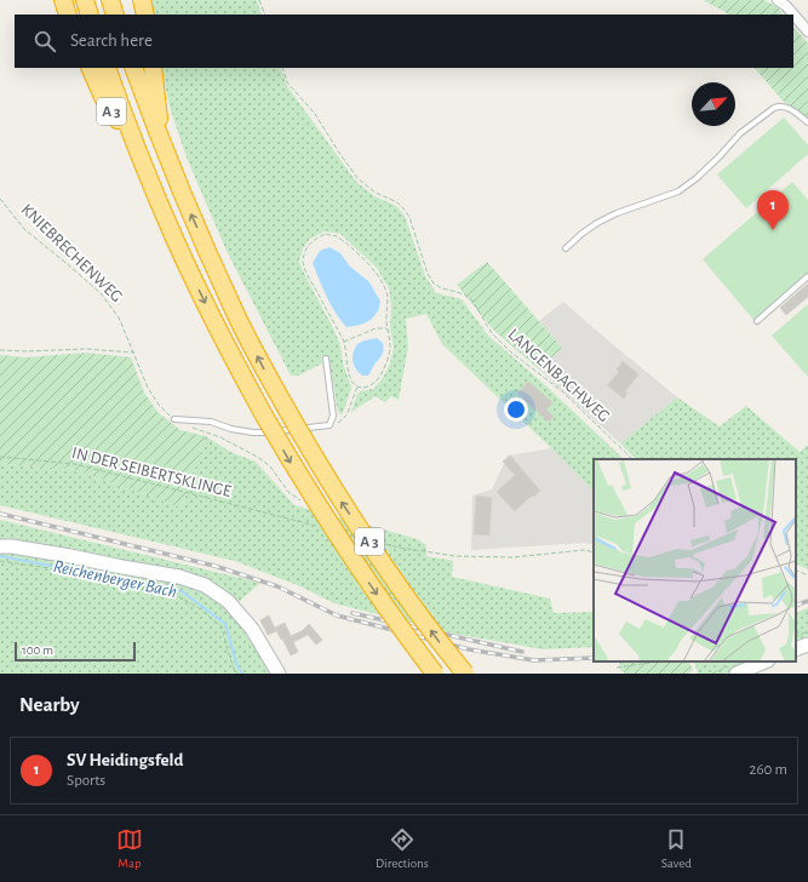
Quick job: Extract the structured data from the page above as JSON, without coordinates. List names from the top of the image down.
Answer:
{
  "streets": {
    "highway": ["A 3"],
    "path": ["KNIEBRECHENWEG", "LANGENBACHWEG", "IN DER SEIBERTSKLINGE"]
  },
  "water": ["Reichenberger Bach"],
  "scale_bar": "100 m",
  "north": "top right",
  "page": {
    "search": "Search here",
    "pins": "1",
    "scale": "100 m",
    "heading": "Nearby",
    "list": [
      {
        "mark": "1",
        "name": "SV Heidingsfeld",
        "note": "Sports",
        "value": "260 m"
      }
    ],
    "nav": ["Map", "Directions", "Saved"]
  }
}
